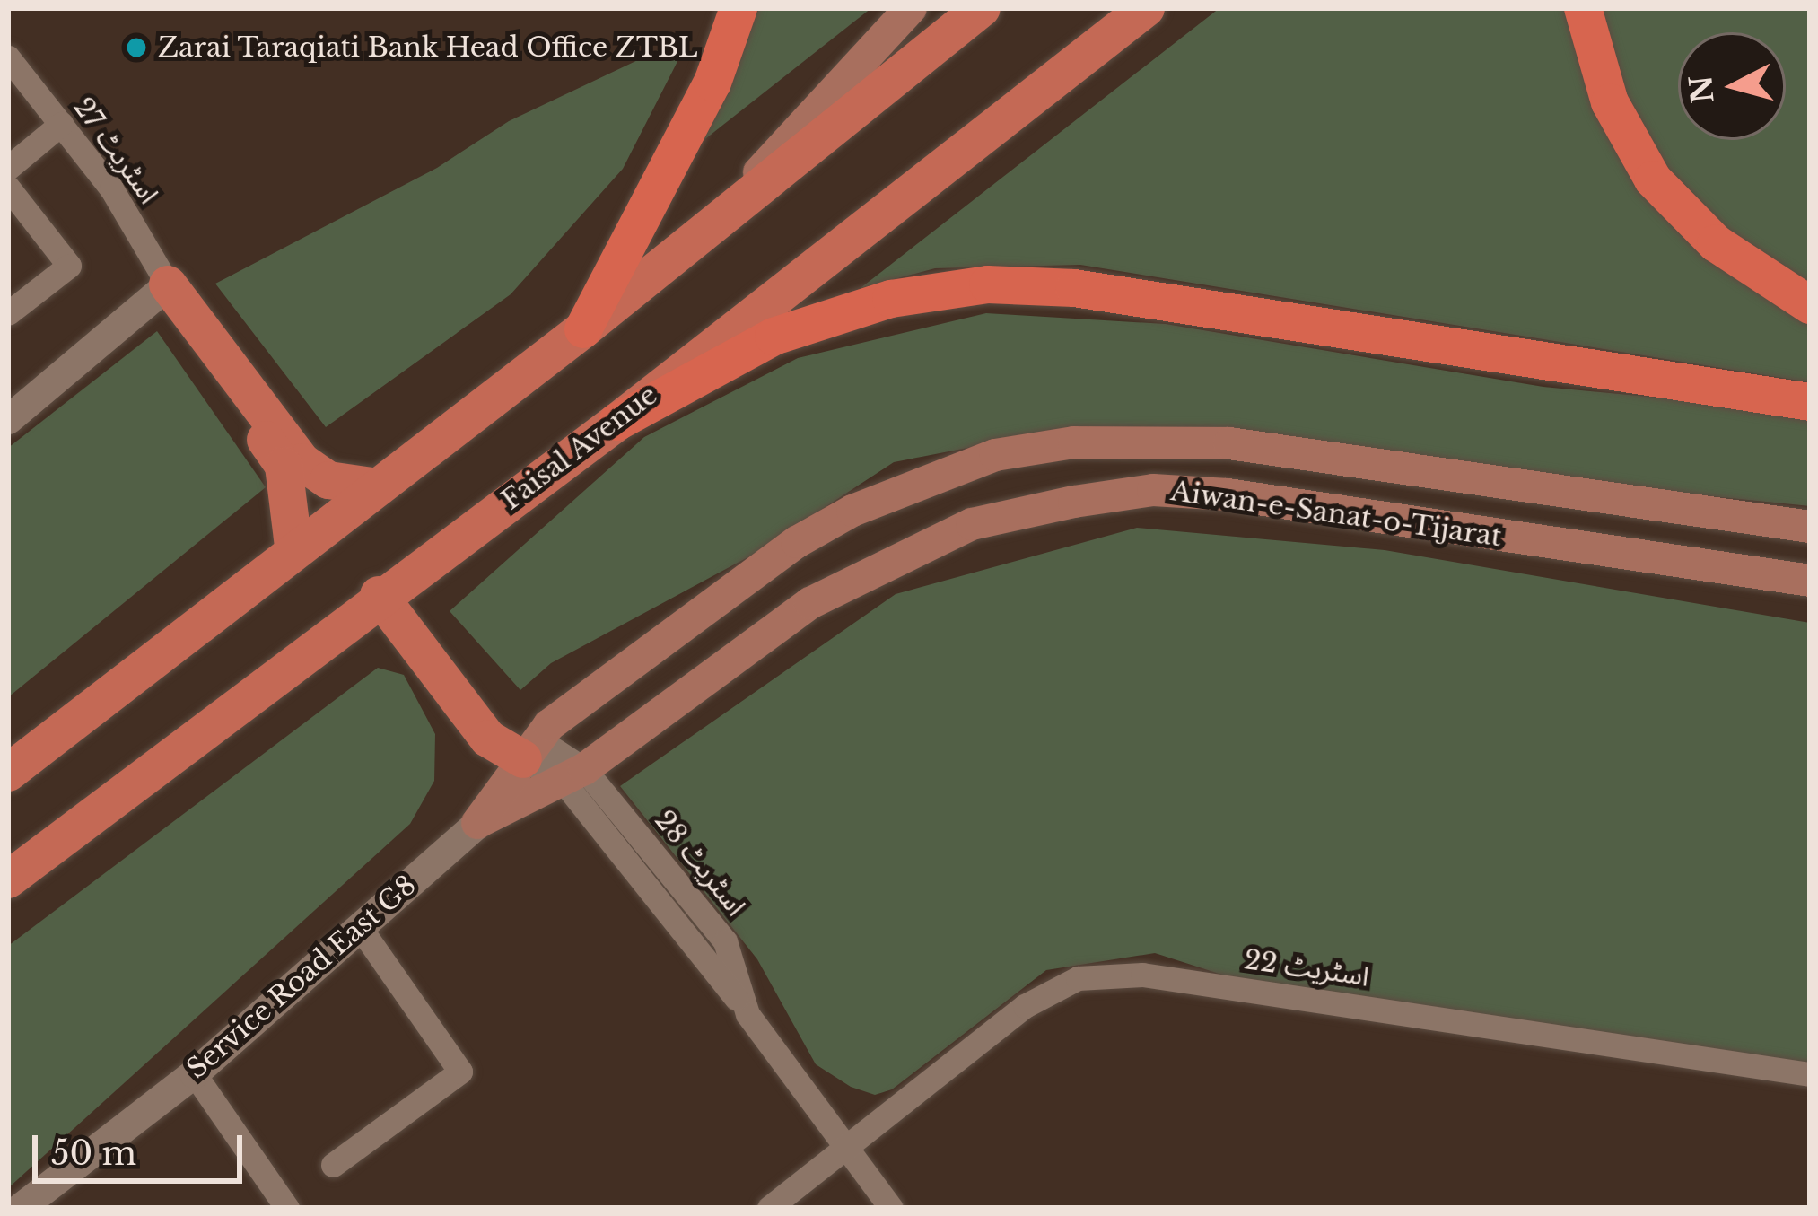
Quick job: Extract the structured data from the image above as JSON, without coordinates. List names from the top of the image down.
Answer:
{
  "streets": {
    "main road": ["Faisal Avenue", "Aiwan-e-Sanat-o-Tijarat"],
    "street": [
      "اسٹریٹ 27",
      "اسٹریٹ 28",
      "اسٹریٹ 22",
      "Service Road East G8"
    ]
  },
  "crossings": [
    ["Aiwan-e-Sanat-o-Tijarat", "اسٹریٹ 28"],
    ["Aiwan-e-Sanat-o-Tijarat", "Service Road East G8"],
    ["اسٹریٹ 28", "اسٹریٹ 22"]
  ],
  "places": ["Zarai Taraqiati Bank Head Office ZTBL"],
  "scale_bar": "50 m",
  "north": "left"
}
